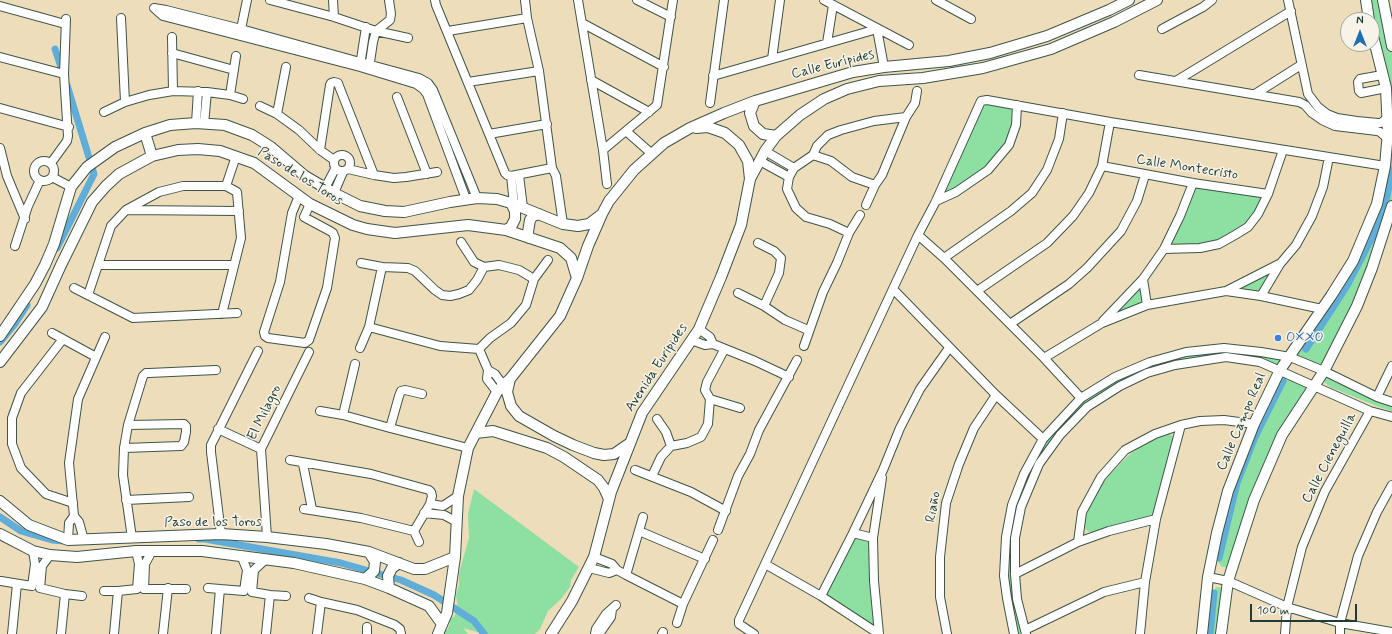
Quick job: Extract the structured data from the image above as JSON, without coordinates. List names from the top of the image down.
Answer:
{
  "streets": {
    "street": [
      "Calle Eurípides",
      "Calle Montecristo",
      "Paso de los Toros",
      "Avenida Euripides",
      "El Milagro",
      "Calle Campo Real",
      "Calle Cieneguilla",
      "Riaño"
    ]
  },
  "crossings": [
    ["Calle Eurípides", "Paso de los Toros"],
    ["Calle Eurípides", "Avenida Euripides"],
    ["Paso de los Toros", "El Milagro"]
  ],
  "places": ["OXXO"],
  "scale_bar": "100 m",
  "north": "top"
}
